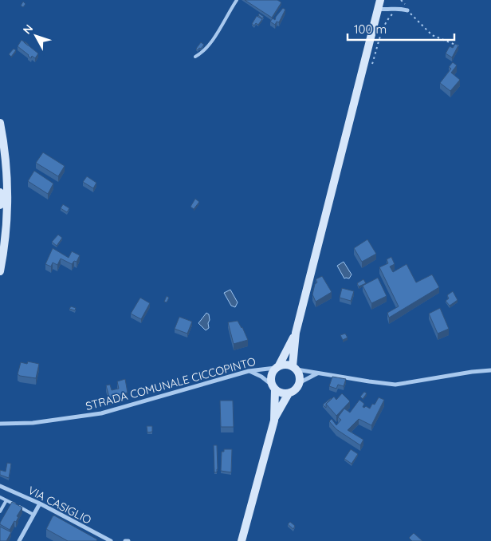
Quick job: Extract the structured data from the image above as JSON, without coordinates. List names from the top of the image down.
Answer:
{
  "streets": {
    "street": ["STRADA COMUNALE CICCOPINTO", "VIA CASIGLIO"]
  },
  "scale_bar": "100 m",
  "north": "top left"
}
